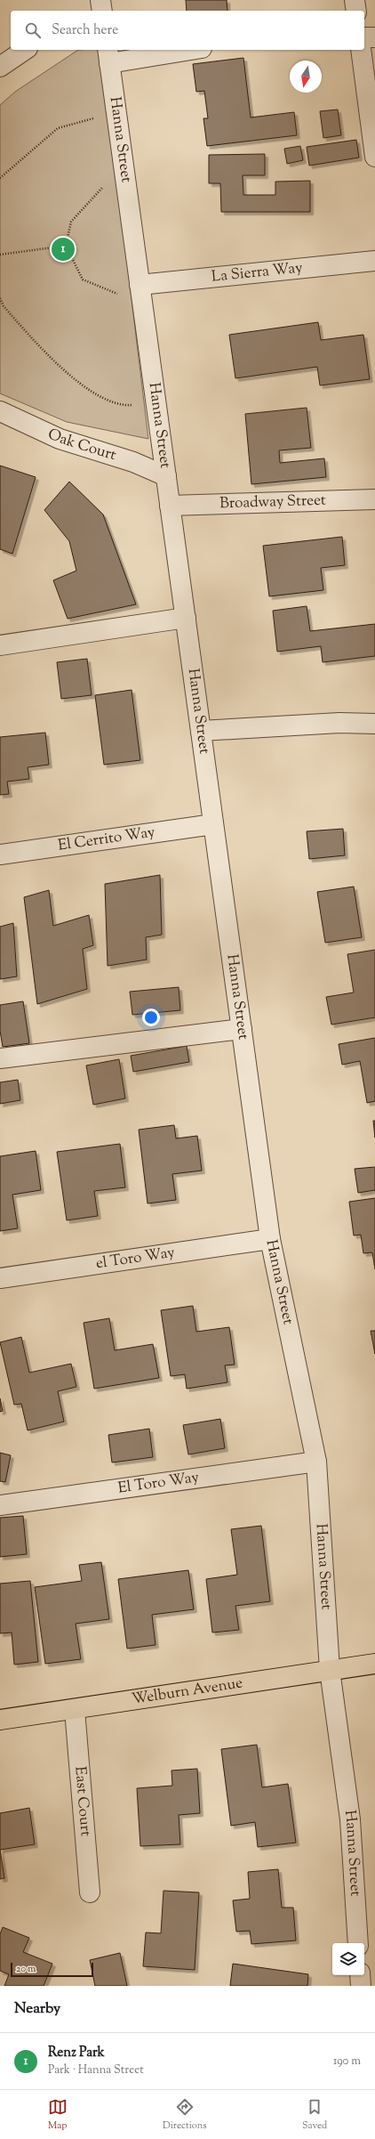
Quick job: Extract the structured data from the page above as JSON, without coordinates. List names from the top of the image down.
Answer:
{
  "streets": {
    "main road": ["Welburn Avenue"],
    "street": [
      "Hanna Street",
      "La Sierra Way",
      "Oak Court",
      "Broadway Street",
      "El Cerrito Way",
      "el Toro Way",
      "El Toro Way",
      "East Court"
    ]
  },
  "crossings": [
    ["Hanna Street", "La Sierra Way"],
    ["Hanna Street", "Oak Court"],
    ["Hanna Street", "Broadway Street"],
    ["Hanna Street", "El Cerrito Way"],
    ["Hanna Street", "el Toro Way"],
    ["Hanna Street", "El Toro Way"],
    ["Hanna Street", "Welburn Avenue"],
    ["Welburn Avenue", "East Court"]
  ],
  "scale_bar": "20 m",
  "north": "bottom",
  "page": {
    "search": "Search here",
    "pins": "1",
    "scale": "20 m",
    "heading": "Nearby",
    "list": [
      {
        "mark": "1",
        "name": "Renz Park",
        "note": "Park · Hanna Street",
        "value": "190 m"
      }
    ],
    "nav": ["Map", "Directions", "Saved"]
  }
}
